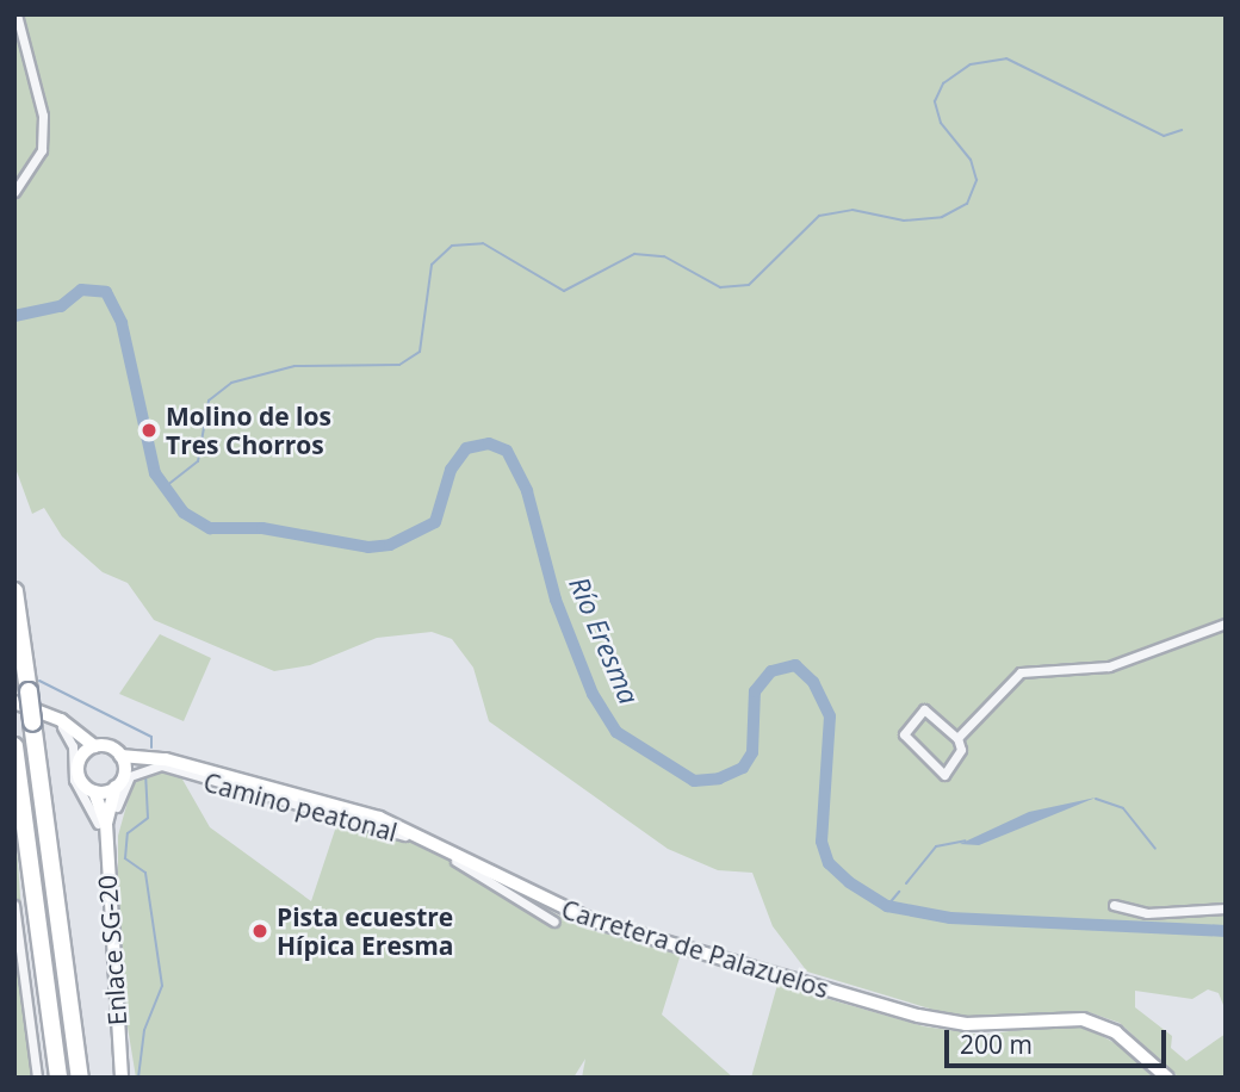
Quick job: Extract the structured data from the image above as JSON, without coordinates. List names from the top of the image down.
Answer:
{
  "streets": {
    "street": ["Camino peatonal", "Carretera de Palazuelos", "Enlace SG-20"]
  },
  "crossings": [
    ["Camino peatonal", "Enlace SG-20"],
    ["Carretera de Palazuelos", "Enlace SG-20"]
  ],
  "water": ["Río Eresma"],
  "places": ["Molino de los Tres Chorros", "Pista ecuestre Hípica Eresma"],
  "scale_bar": "200 m"
}
